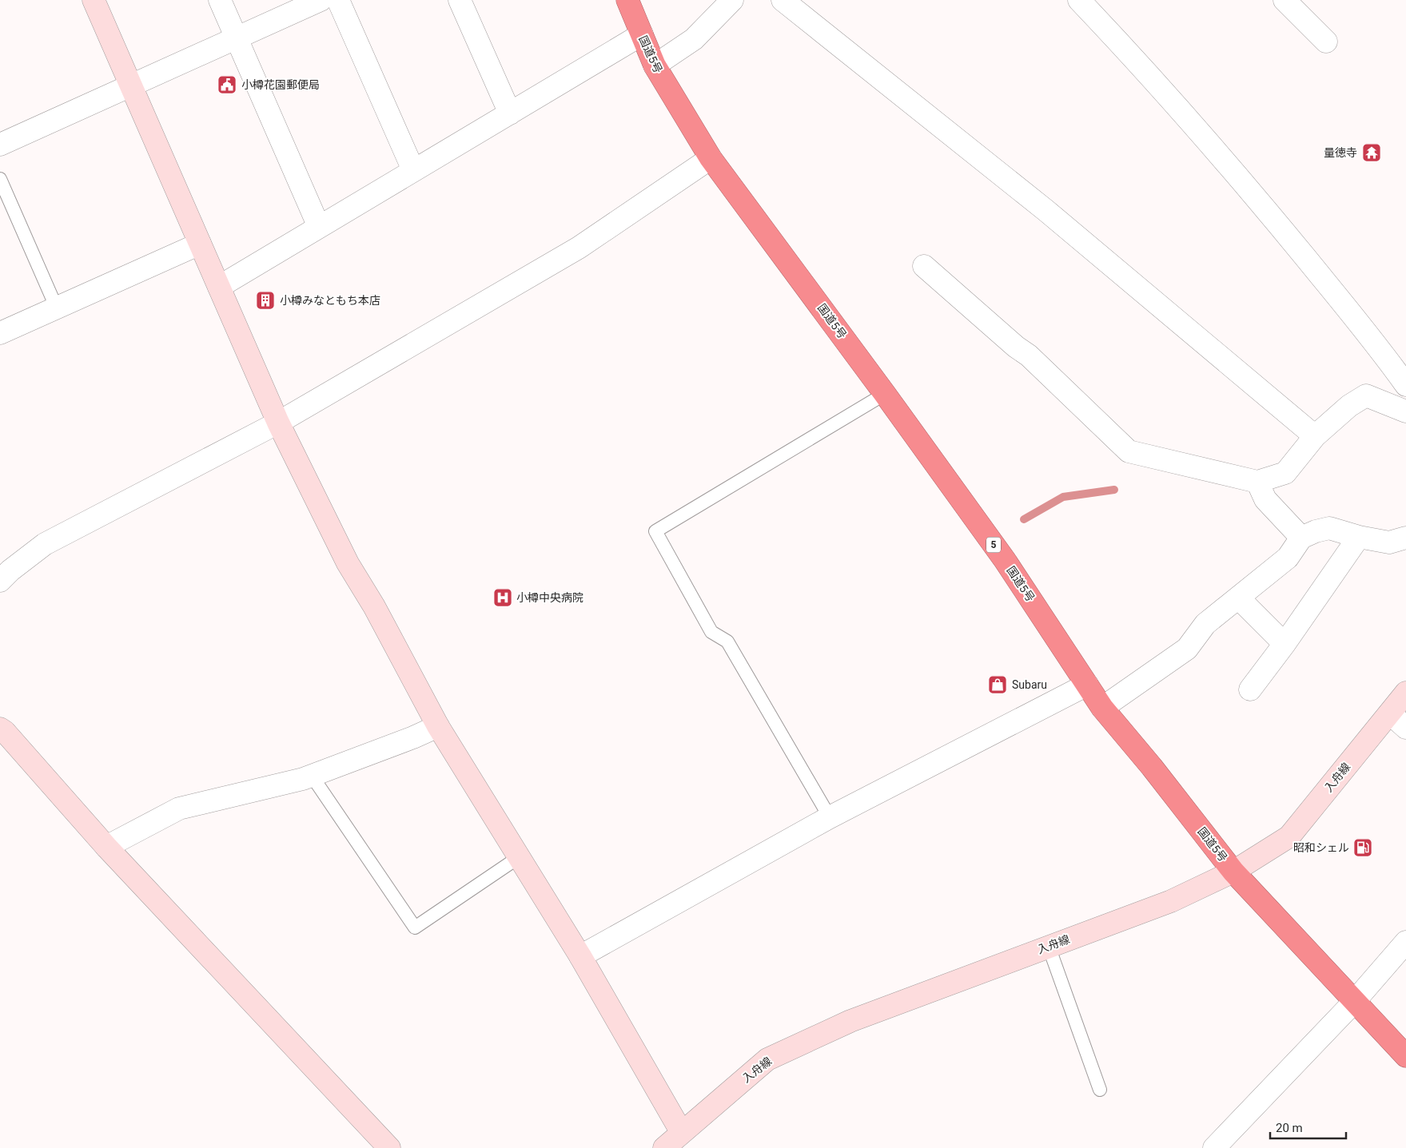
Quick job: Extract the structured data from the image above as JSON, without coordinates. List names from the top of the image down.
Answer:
{
  "streets": {
    "highway": ["国道5号", "5"],
    "street": ["入舟線"]
  },
  "crossings": [
    ["国道5号", "入舟線"]
  ],
  "places": {
    "public building": ["小樽花園郵便局"],
    "temple": ["量徳寺"],
    "building": ["小樽みなともち本店"],
    "hospital": ["小樽中央病院"],
    "shop": ["Subaru"],
    "fuel station": ["昭和シェル"]
  },
  "scale_bar": "20 m"
}
